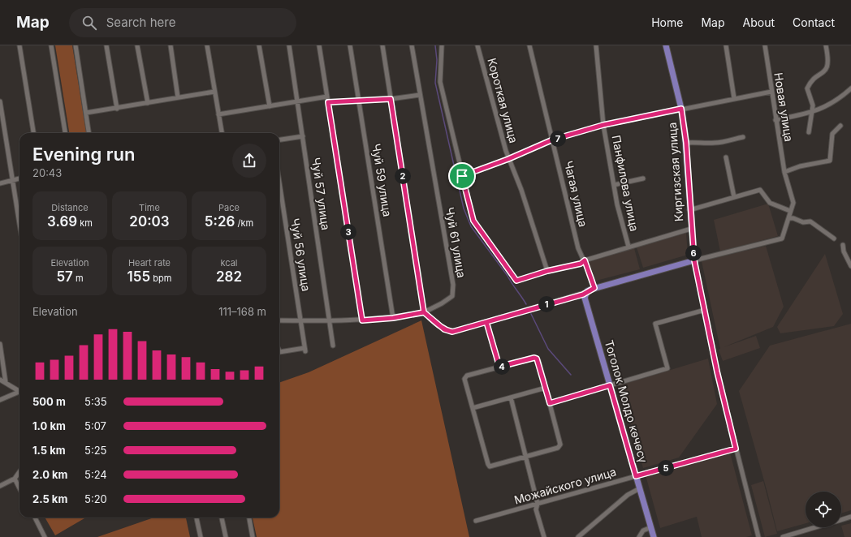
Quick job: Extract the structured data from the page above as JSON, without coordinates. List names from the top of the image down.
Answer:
{
  "streets": {
    "main road": ["Киргизская улица", "Тоголок Молдо көчөсү"],
    "street": [
      "Короткая улица",
      "Новая улица",
      "Чуй 59 улица",
      "Панфилова улица",
      "Чуй 57 улица",
      "Чагая улица",
      "Чуй 61 улица",
      "Чуй 56 улица",
      "Можайского улица"
    ]
  },
  "crossings": [
    ["Тоголок Молдо көчөсү", "Можайского улица"]
  ],
  "page": {
    "header": "Map",
    "search": "Search here",
    "nav": [
      "Home",
      "Map",
      "About",
      "Contact"
    ],
    "pins": [
      "7",
      "2",
      "3",
      "6",
      "1",
      "4",
      "5"
    ],
    "heading": ["Evening run", "20:43"],
    "stats": [
      ["Distance", "3.69 km"],
      ["Time", "20:03"],
      ["Pace", "5:26 /km"],
      ["Elevation", "57 m"],
      ["Heart rate", "155 bpm"],
      ["kcal", "282"]
    ],
    "chart": ["Elevation", "111–168 m"],
    "list": [
      {
        "name": "500 m",
        "note": "5:35"
      },
      {
        "name": "1.0 km",
        "note": "5:07"
      },
      {
        "name": "1.5 km",
        "note": "5:25"
      },
      {
        "name": "2.0 km",
        "note": "5:24"
      },
      {
        "name": "2.5 km",
        "note": "5:20"
      }
    ]
  }
}
